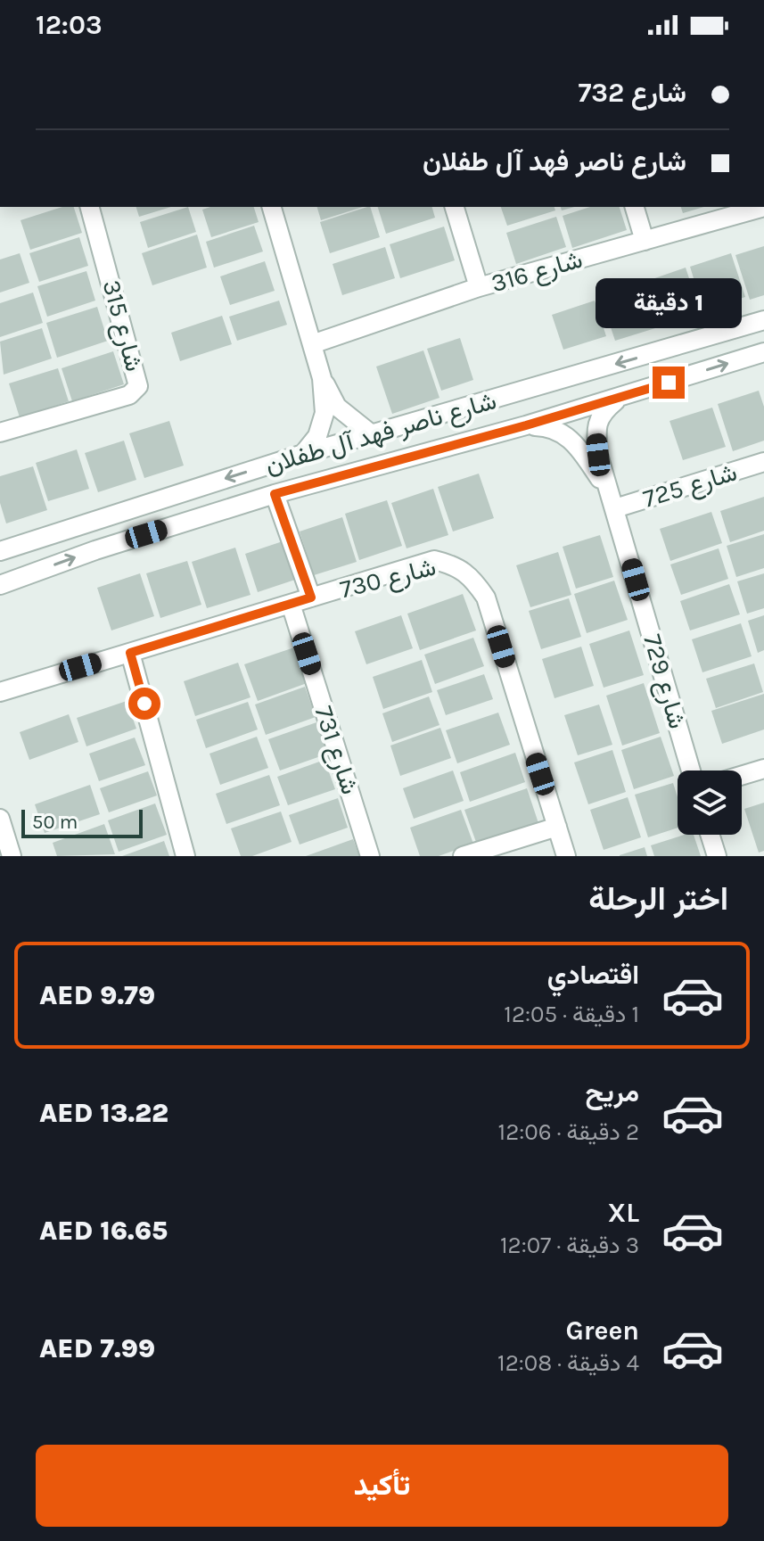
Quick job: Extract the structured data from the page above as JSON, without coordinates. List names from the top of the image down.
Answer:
{
  "streets": {
    "street": [
      "شارع 316",
      "شارع 315",
      "شارع ناصر فهد آل طفلان",
      "شارع 725",
      "شارع 730",
      "شارع 729",
      "شارع 731"
    ]
  },
  "crossings": [
    ["شارع ناصر فهد آل طفلان", "شارع 729"],
    ["شارع 725", "شارع 729"],
    ["شارع 730", "شارع 731"]
  ],
  "scale_bar": "50 m",
  "page": {
    "status": "12:03",
    "banner": ["شارع 732", "شارع ناصر فهد آل طفلان"],
    "bubble": "1 دقيقة",
    "scale": "50 m",
    "heading": "اختر الرحلة",
    "list": [
      {
        "name": "اقتصادي",
        "note": "1 دقيقة · 12:05",
        "value": "AED 9.79"
      },
      {
        "name": "مريح",
        "note": "2 دقيقة · 12:06",
        "value": "AED 13.22"
      },
      {
        "name": "XL",
        "note": "3 دقيقة · 12:07",
        "value": "AED 16.65"
      },
      {
        "name": "Green",
        "note": "4 دقيقة · 12:08",
        "value": "AED 7.99"
      }
    ],
    "buttons": "تأكيد"
  }
}
